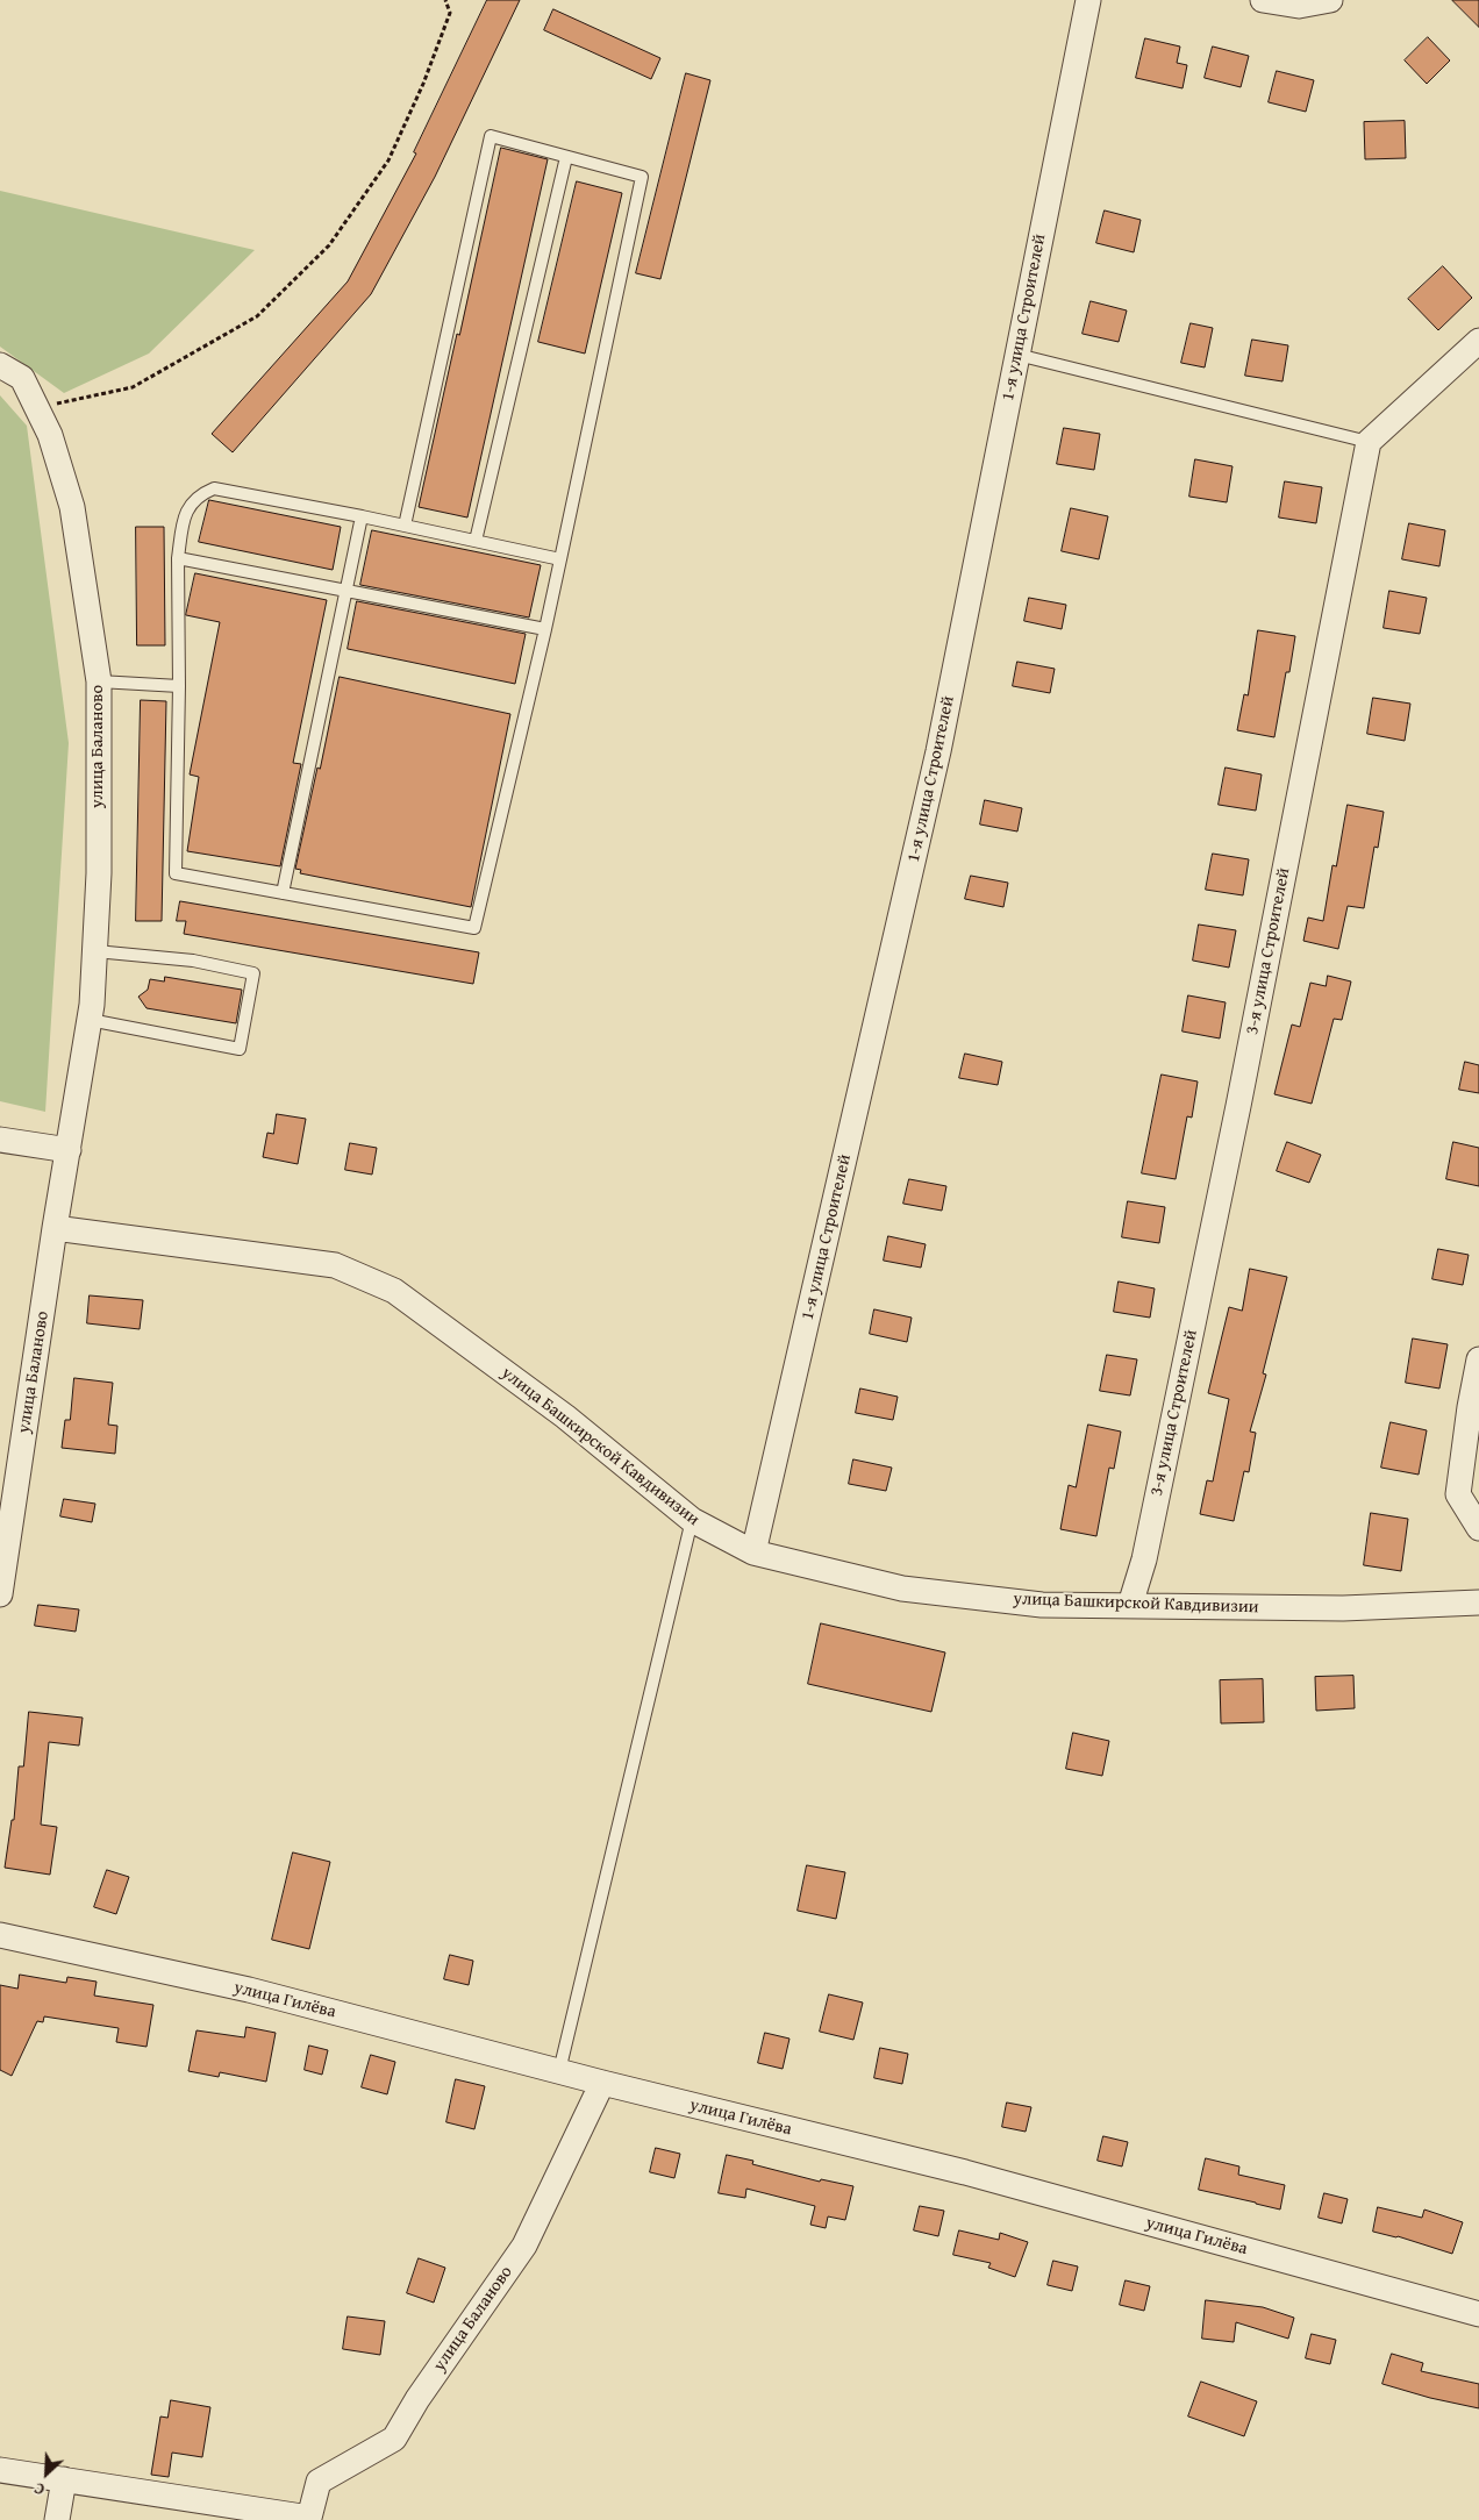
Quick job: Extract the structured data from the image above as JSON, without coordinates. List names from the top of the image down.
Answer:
{
  "streets": {
    "street": [
      "1-я улица Строителей",
      "улица Баланово",
      "3-я улица Строителей",
      "улица Башкирской Кавдивизии",
      "улица Гилёва"
    ]
  },
  "crossings": [
    ["1-я улица Строителей", "улица Башкирской Кавдивизии"],
    ["улица Баланово", "улица Башкирской Кавдивизии"],
    ["улица Баланово", "улица Гилёва"],
    ["3-я улица Строителей", "улица Башкирской Кавдивизии"]
  ],
  "north": "bottom left"
}
